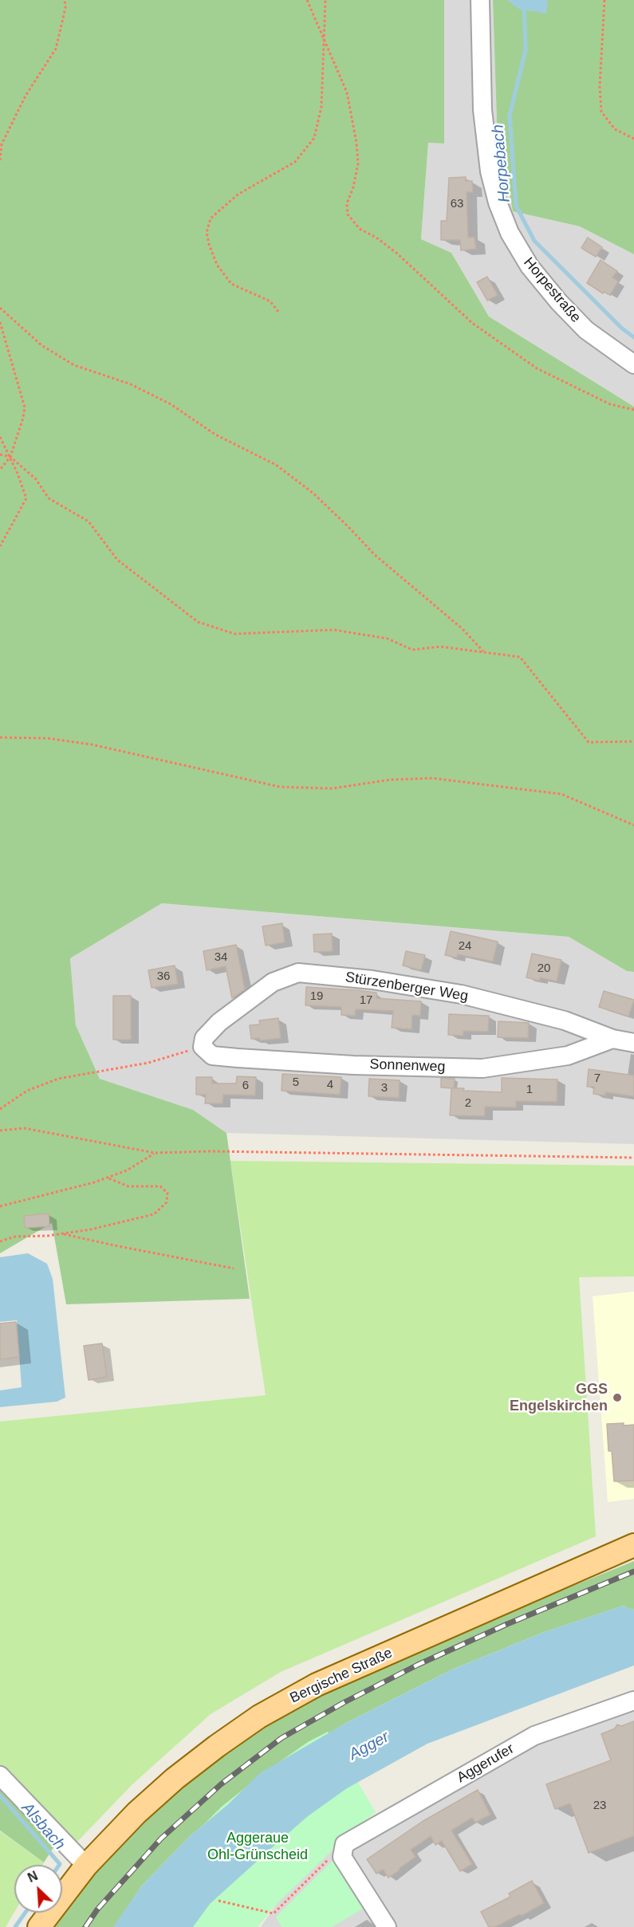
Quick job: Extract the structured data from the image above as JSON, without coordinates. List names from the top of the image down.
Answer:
{
  "streets": {
    "main road": ["Bergische Straße"],
    "street": [
      "Horpestraße",
      "Stürzenberger Weg",
      "Sonnenweg",
      "Aggerufer"
    ]
  },
  "crossings": [
    ["Stürzenberger Weg", "Sonnenweg"]
  ],
  "water": ["Horpebach", "Agger", "Alsbach"],
  "parks": ["Aggeraue Ohl-Grünscheid"],
  "places": ["GGS Engelskirchen"],
  "house_numbers": [
    "63",
    "24",
    "34",
    "20",
    "36",
    "19",
    "17",
    "7",
    "5",
    "4",
    "6",
    "3",
    "1",
    "2",
    "23"
  ],
  "north": "top left"
}
